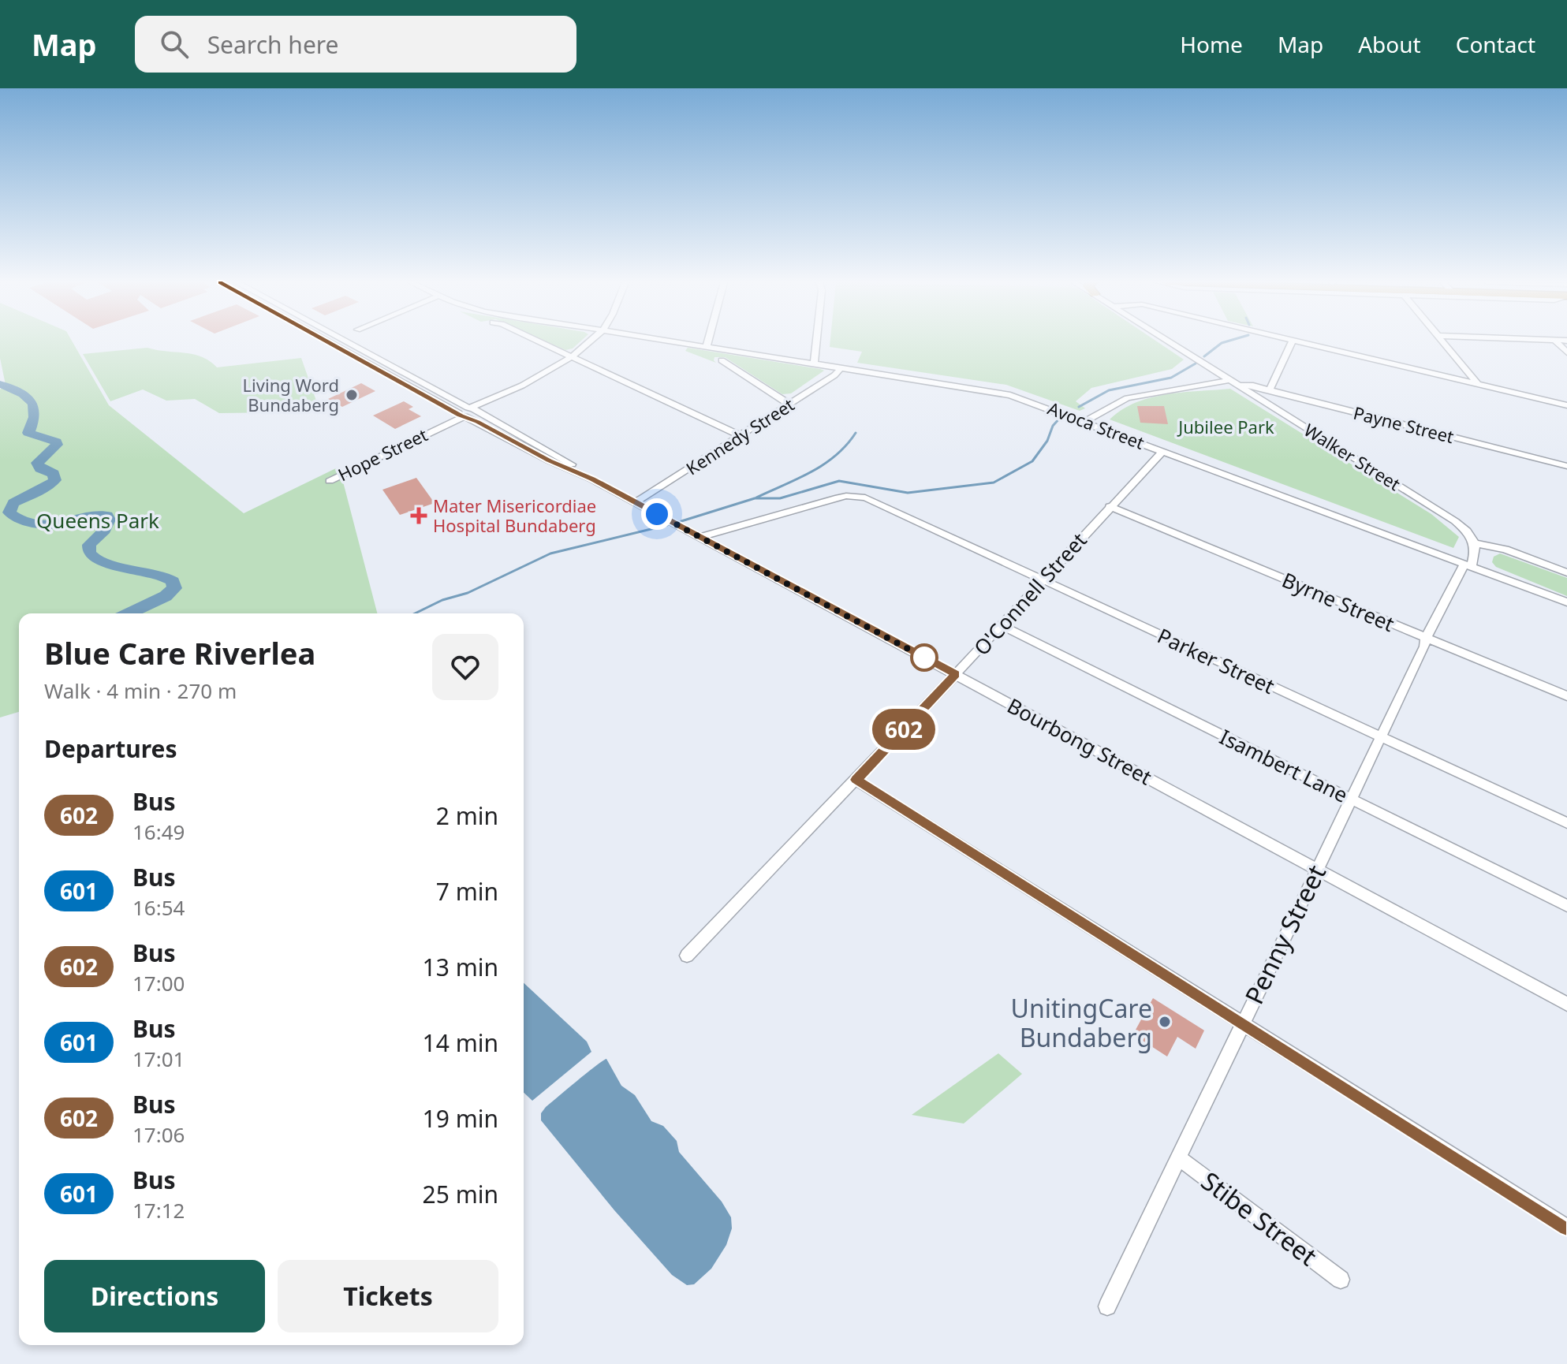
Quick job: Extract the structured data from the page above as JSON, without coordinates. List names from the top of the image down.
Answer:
{
  "streets": {
    "street": [
      "Payne Street",
      "Avoca Street",
      "Kennedy Street",
      "Hope Street",
      "Walker Street",
      "O'Connell Street",
      "Byrne Street",
      "Parker Street",
      "Bourbong Street",
      "Isambert Lane",
      "Penny Street",
      "Stibe Street"
    ]
  },
  "crossings": [
    ["Payne Street", "Walker Street"],
    ["Avoca Street", "Kennedy Street"],
    ["Avoca Street", "O'Connell Street"],
    ["Avoca Street", "Penny Street"],
    ["Kennedy Street", "Bourbong Street"],
    ["Hope Street", "Bourbong Street"],
    ["O'Connell Street", "Byrne Street"],
    ["O'Connell Street", "Parker Street"],
    ["O'Connell Street", "Bourbong Street"],
    ["O'Connell Street", "Isambert Lane"],
    ["Byrne Street", "Penny Street"],
    ["Parker Street", "Bourbong Street"],
    ["Parker Street", "Penny Street"],
    ["Bourbong Street", "Penny Street"],
    ["Isambert Lane", "Penny Street"],
    ["Penny Street", "Stibe Street"]
  ],
  "parks": ["Jubilee Park", "Queens Park"],
  "places": {
    "other": ["Living Word Bundaberg", "UnitingCare Bundaberg"],
    "health": ["Mater Misericordiae Hospital Bundaberg"]
  },
  "lines": ["bus line 602"],
  "page": {
    "header": "Map",
    "search": "Search here",
    "nav": [
      "Home",
      "Map",
      "About",
      "Contact"
    ],
    "on_map": "602",
    "heading": [
      ["Blue Care Riverlea", "Walk · 4 min · 270 m"],
      "Departures"
    ],
    "list": [
      {
        "mark": "602",
        "name": "Bus",
        "note": "16:49",
        "value": "2 min"
      },
      {
        "mark": "601",
        "name": "Bus",
        "note": "16:54",
        "value": "7 min"
      },
      {
        "mark": "602",
        "name": "Bus",
        "note": "17:00",
        "value": "13 min"
      },
      {
        "mark": "601",
        "name": "Bus",
        "note": "17:01",
        "value": "14 min"
      },
      {
        "mark": "602",
        "name": "Bus",
        "note": "17:06",
        "value": "19 min"
      },
      {
        "mark": "601",
        "name": "Bus",
        "note": "17:12",
        "value": "25 min"
      }
    ],
    "buttons": ["Directions", "Tickets"]
  }
}
